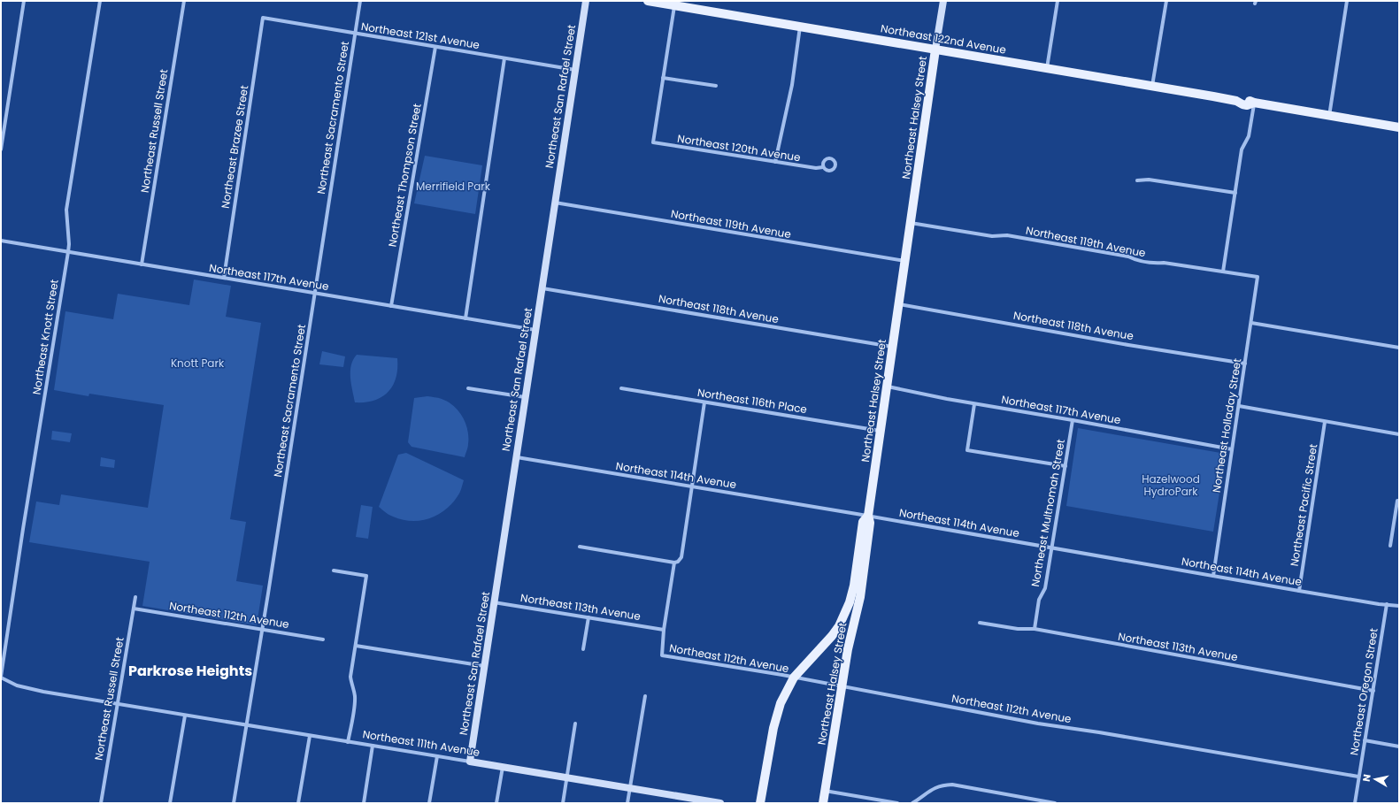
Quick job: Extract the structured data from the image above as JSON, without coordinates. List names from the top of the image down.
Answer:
{
  "streets": {
    "main road": ["Northeast 122nd Avenue", "Northeast Halsey Street"],
    "street": [
      "Northeast 121st Avenue",
      "Northeast San Rafael Street",
      "Northeast Sacramento Street",
      "Northeast Russell Street",
      "Northeast Brazee Street",
      "Northeast 120th Avenue",
      "Northeast Thompson Street",
      "Northeast 119th Avenue",
      "Northeast 117th Avenue",
      "Northeast 118th Avenue",
      "Northeast Knott Street",
      "Northeast 116th Place",
      "Northeast Holladay Street",
      "Northeast 114th Avenue",
      "Northeast Pacific Street",
      "Northeast Multnomah Street",
      "Northeast 113th Avenue",
      "Northeast 112th Avenue",
      "Northeast Oregon Street",
      "Northeast 111th Avenue"
    ]
  },
  "crossings": [
    ["Northeast 121st Avenue", "Northeast San Rafael Street"],
    ["Northeast 121st Avenue", "Northeast Sacramento Street"],
    ["Northeast 121st Avenue", "Northeast Brazee Street"],
    ["Northeast 121st Avenue", "Northeast Thompson Street"],
    ["Northeast 122nd Avenue", "Northeast Halsey Street"],
    ["Northeast San Rafael Street", "Northeast 119th Avenue"],
    ["Northeast San Rafael Street", "Northeast 117th Avenue"],
    ["Northeast San Rafael Street", "Northeast 118th Avenue"],
    ["Northeast San Rafael Street", "Northeast 114th Avenue"],
    ["Northeast San Rafael Street", "Northeast 113th Avenue"],
    ["Northeast San Rafael Street", "Northeast 111th Avenue"],
    ["Northeast Sacramento Street", "Northeast 117th Avenue"],
    ["Northeast Sacramento Street", "Northeast 112th Avenue"],
    ["Northeast Sacramento Street", "Northeast 111th Avenue"],
    ["Northeast Halsey Street", "Northeast 119th Avenue"],
    ["Northeast Halsey Street", "Northeast 117th Avenue"],
    ["Northeast Halsey Street", "Northeast 118th Avenue"],
    ["Northeast Halsey Street", "Northeast 116th Place"],
    ["Northeast Halsey Street", "Northeast 114th Avenue"],
    ["Northeast Halsey Street", "Northeast 112th Avenue"],
    ["Northeast Russell Street", "Northeast 117th Avenue"],
    ["Northeast Russell Street", "Northeast 112th Avenue"],
    ["Northeast Russell Street", "Northeast 111th Avenue"],
    ["Northeast Brazee Street", "Northeast 117th Avenue"],
    ["Northeast Thompson Street", "Northeast 117th Avenue"],
    ["Northeast 119th Avenue", "Northeast Holladay Street"],
    ["Northeast 117th Avenue", "Northeast Knott Street"],
    ["Northeast 117th Avenue", "Northeast Holladay Street"],
    ["Northeast 117th Avenue", "Northeast Multnomah Street"],
    ["Northeast 118th Avenue", "Northeast Holladay Street"],
    ["Northeast Knott Street", "Northeast 111th Avenue"],
    ["Northeast Holladay Street", "Northeast 114th Avenue"],
    ["Northeast 114th Avenue", "Northeast Pacific Street"],
    ["Northeast 114th Avenue", "Northeast Multnomah Street"],
    ["Northeast 114th Avenue", "Northeast Oregon Street"],
    ["Northeast Multnomah Street", "Northeast 113th Avenue"],
    ["Northeast 113th Avenue", "Northeast 112th Avenue"],
    ["Northeast 113th Avenue", "Northeast Oregon Street"],
    ["Northeast 112th Avenue", "Northeast Oregon Street"]
  ],
  "districts": ["Parkrose Heights"],
  "parks": ["Merrifield Park", "Knott Park", "Hazelwood HydroPark"],
  "north": "left"
}
